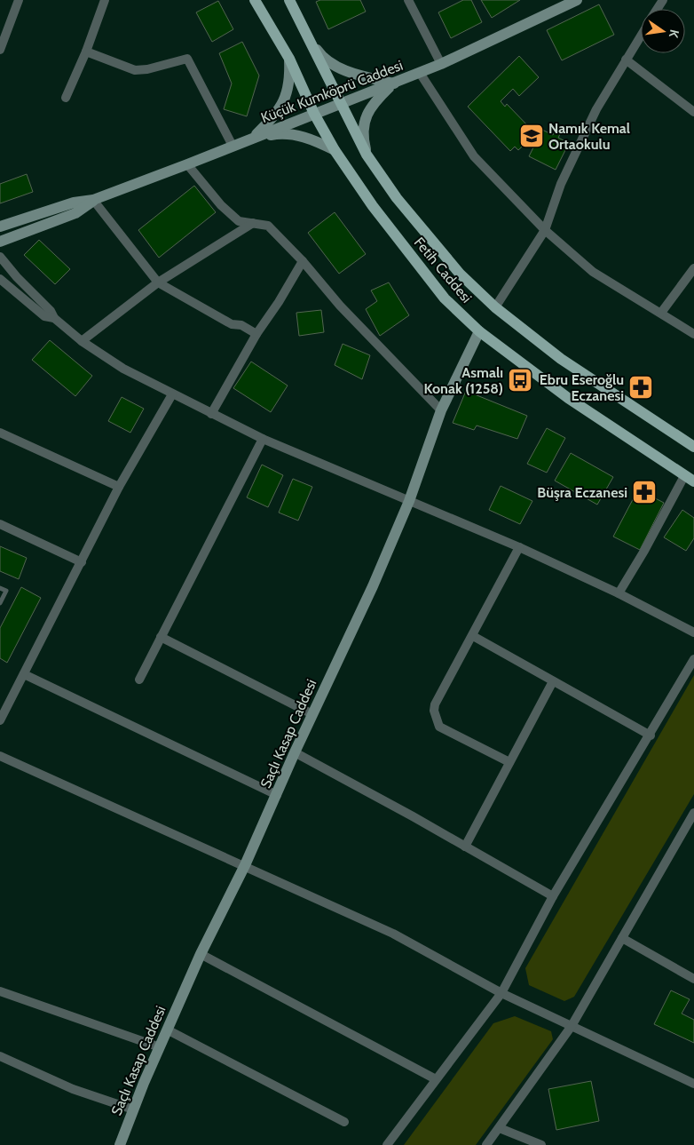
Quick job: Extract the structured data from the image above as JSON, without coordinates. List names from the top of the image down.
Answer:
{
  "streets": {
    "main road": ["Fetih Caddesi"],
    "street": ["Küçük Kumköprü Caddesi", "Saçlı Kasap Caddesi"]
  },
  "crossings": [
    ["Küçük Kumköprü Caddesi", "Fetih Caddesi"],
    ["Fetih Caddesi", "Saçlı Kasap Caddesi"]
  ],
  "places": {
    "school or university": ["Namık Kemal Ortaokulu"],
    "bus stop": ["Asmalı Konak (1258)"],
    "pharmacy": ["Ebru Eseroğlu Eczanesi", "Büşra Eczanesi"]
  },
  "north": "right"
}
